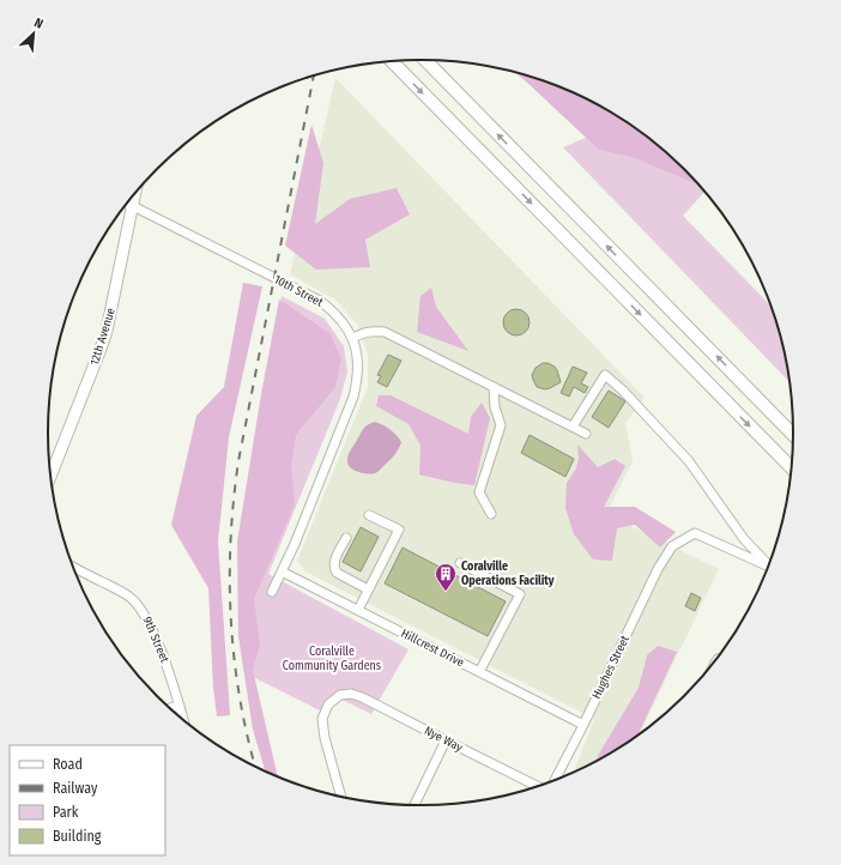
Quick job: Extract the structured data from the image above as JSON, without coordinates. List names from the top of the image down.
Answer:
{
  "streets": {
    "main road": ["12th Avenue"],
    "street": [
      "10th Street",
      "9th Street",
      "Hillcrest Drive",
      "Hughes Street",
      "Nye Way"
    ]
  },
  "crossings": [
    ["10th Street", "12th Avenue"],
    ["10th Street", "Hillcrest Drive"],
    ["Hillcrest Drive", "Hughes Street"]
  ],
  "parks": ["Coralville Community Gardens"],
  "places": {
    "building": ["Coralville Operations Facility"]
  },
  "legend": [
    "Road",
    "Railway",
    "Park",
    "Building"
  ],
  "north": "top right"
}
